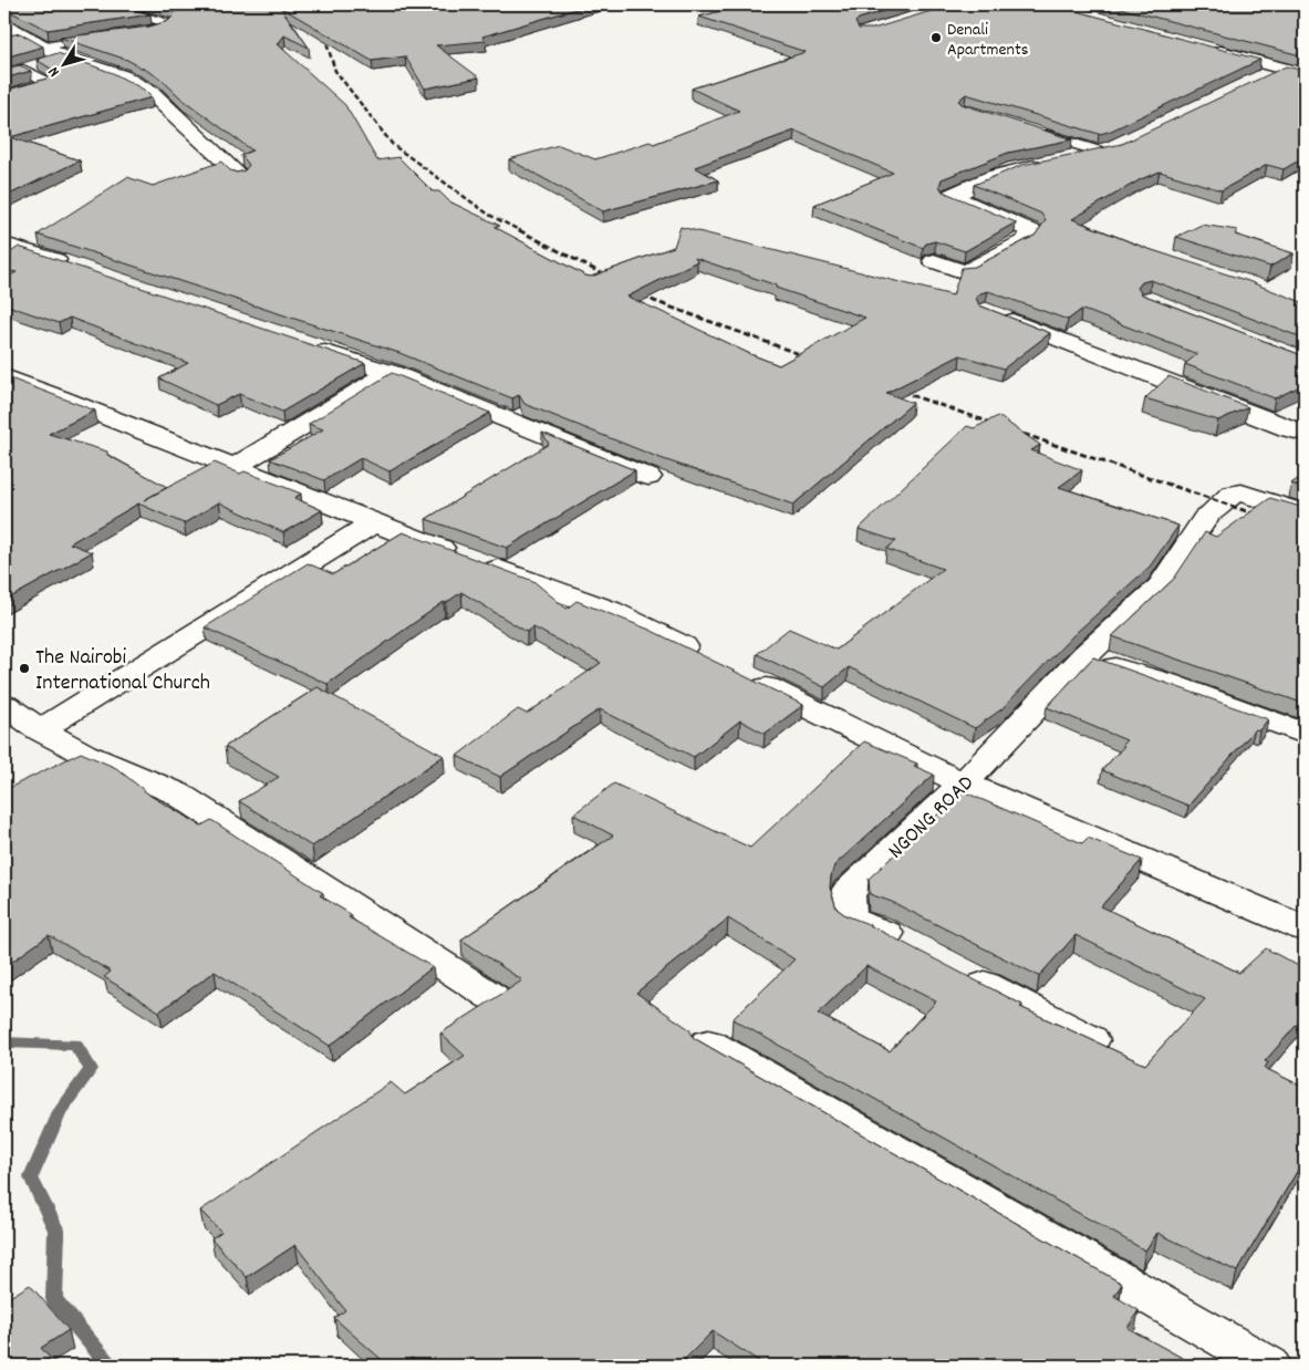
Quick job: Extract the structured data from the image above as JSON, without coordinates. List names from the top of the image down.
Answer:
{
  "streets": {
    "street": ["NGONG ROAD"]
  },
  "places": ["Denali Apartments", "The Nairobi International Church"],
  "north": "bottom left"
}
